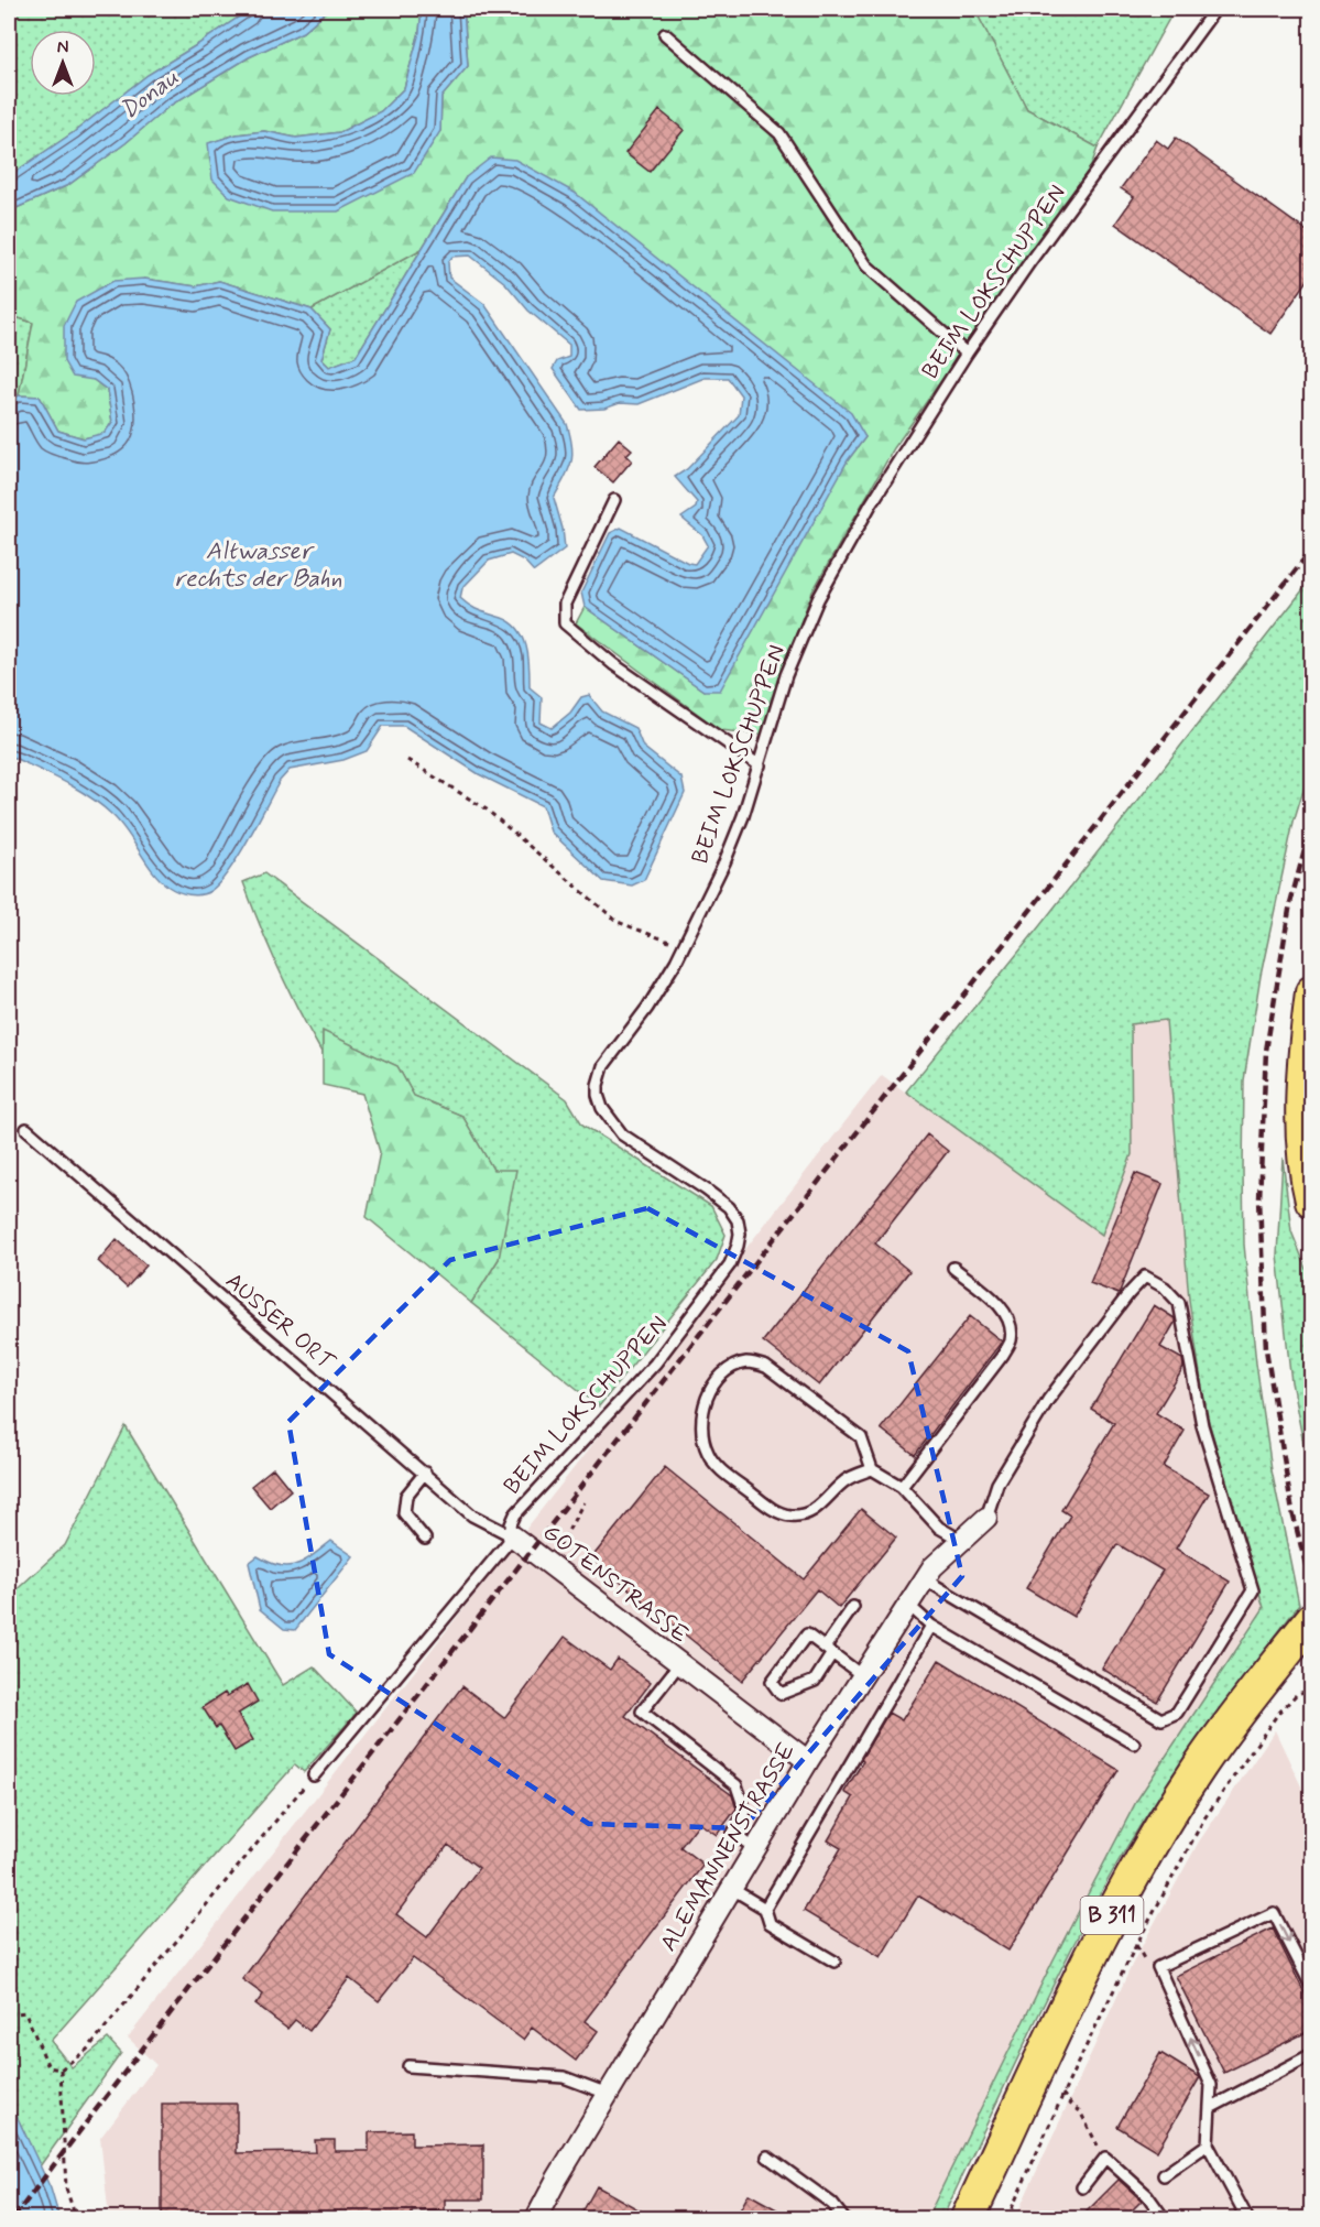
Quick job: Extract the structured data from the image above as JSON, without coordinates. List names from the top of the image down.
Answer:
{
  "streets": {
    "main road": ["B 311"],
    "street": ["GOTENSTRASSE", "ALEMANNENSTRASSE"],
    "lane": ["BEIM LOKSCHUPPEN", "AUSSER ORT"]
  },
  "crossings": [
    ["BEIM LOKSCHUPPEN", "AUSSER ORT"],
    ["BEIM LOKSCHUPPEN", "GOTENSTRASSE"],
    ["AUSSER ORT", "GOTENSTRASSE"],
    ["GOTENSTRASSE", "ALEMANNENSTRASSE"]
  ],
  "water": ["Donau", "Altwasser rechts der Bahn"],
  "north": "top"
}
